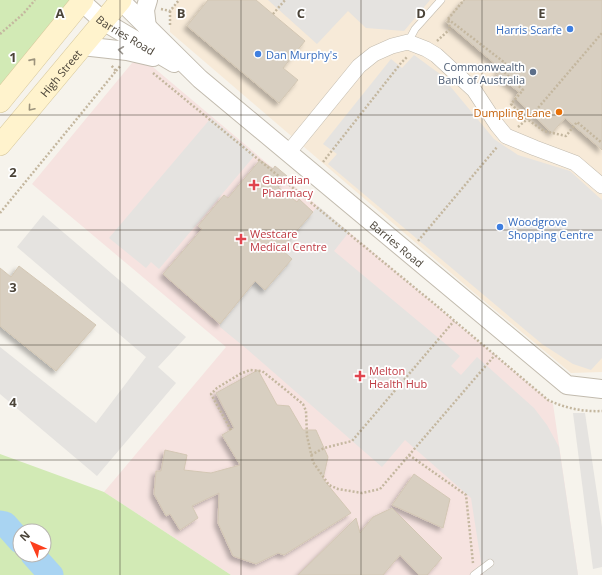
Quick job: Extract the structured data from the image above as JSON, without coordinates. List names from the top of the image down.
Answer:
{
  "streets": {
    "main road": ["High Street"],
    "street": ["Barries Road"]
  },
  "crossings": [
    ["Barries Road", "High Street"]
  ],
  "places": {
    "other": [
      "Harris Scarfe",
      "Dan Murphy's",
      "Commonwealth Bank of Australia",
      "Dumpling Lane",
      "Woodgrove Shopping Centre"
    ],
    "health": ["Guardian Pharmacy", "Westcare Medical Centre", "Melton Health Hub"]
  },
  "north": "top left",
  "grid": {
    "columns": [
      "A",
      "B",
      "C",
      "D",
      "E"
    ],
    "rows": [
      "1",
      "2",
      "3",
      "4"
    ]
  }
}
